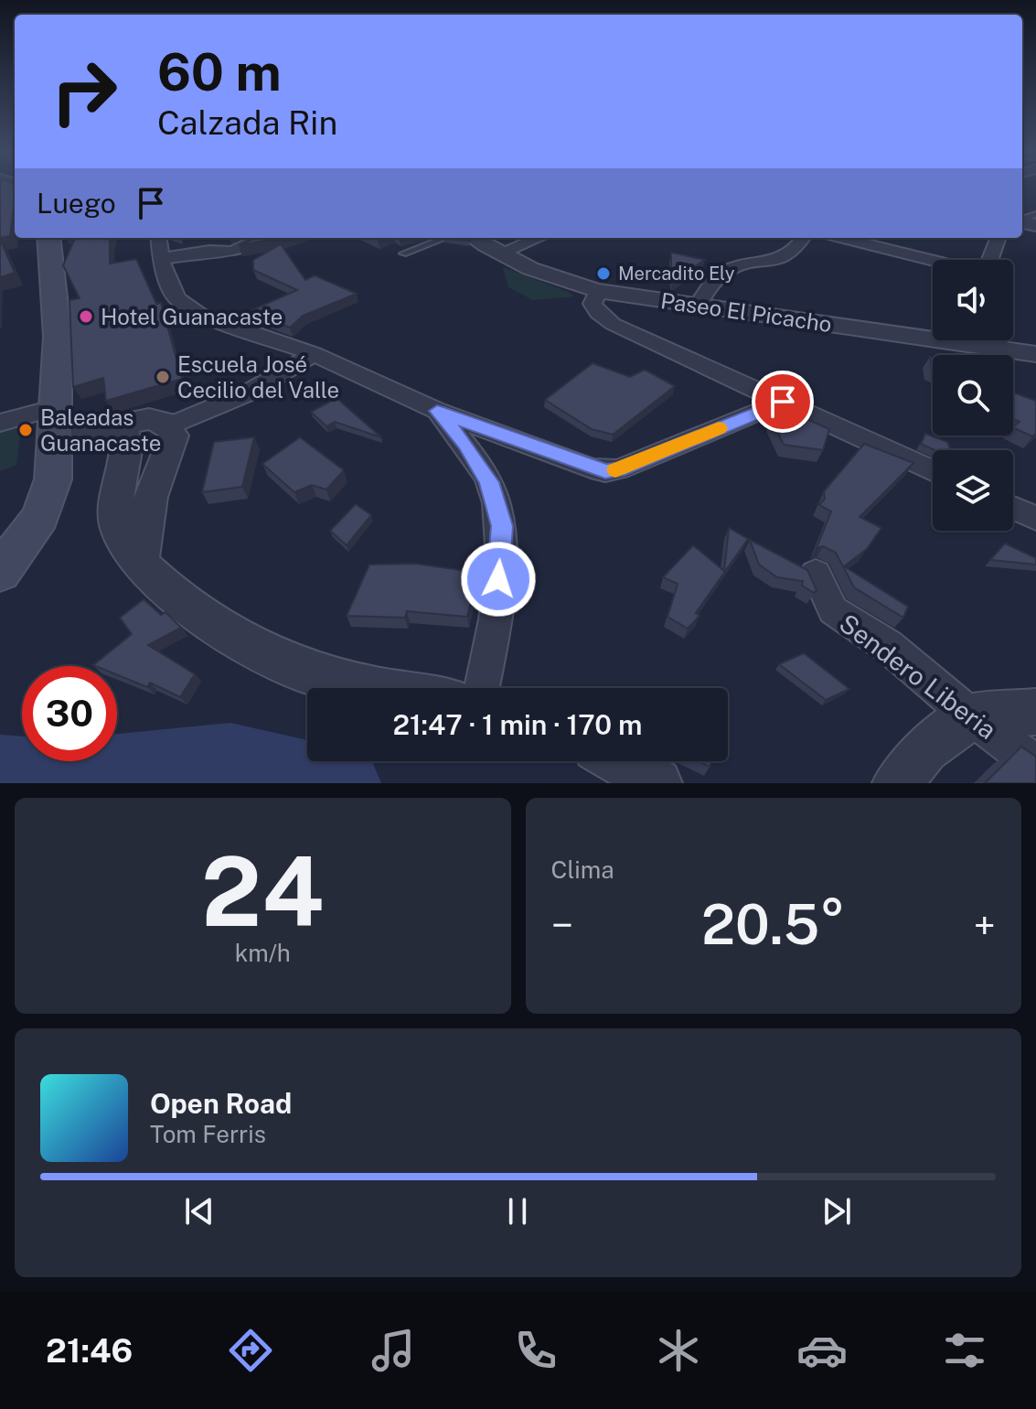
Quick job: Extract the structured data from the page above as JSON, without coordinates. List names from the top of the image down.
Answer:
{
  "streets": {
    "street": ["Paseo El Picacho", "Sendero Liberia"]
  },
  "places": [
    "Mercadito Ely",
    "Hotel Guanacaste",
    "Escuela José Cecilio del Valle",
    "Baleadas Guanacaste"
  ],
  "page": {
    "turn": ["60 m", "Calzada Rin"],
    "then": "Luego",
    "limit": "30",
    "trip": "21:47 · 1 min · 170 m",
    "tile": [
      ["24", "km/h"],
      "Clima"
    ],
    "heat": ["−", "20.5°", "+"],
    "song": ["Open Road", "Tom Ferris"],
    "tabs": "21:46"
  }
}
